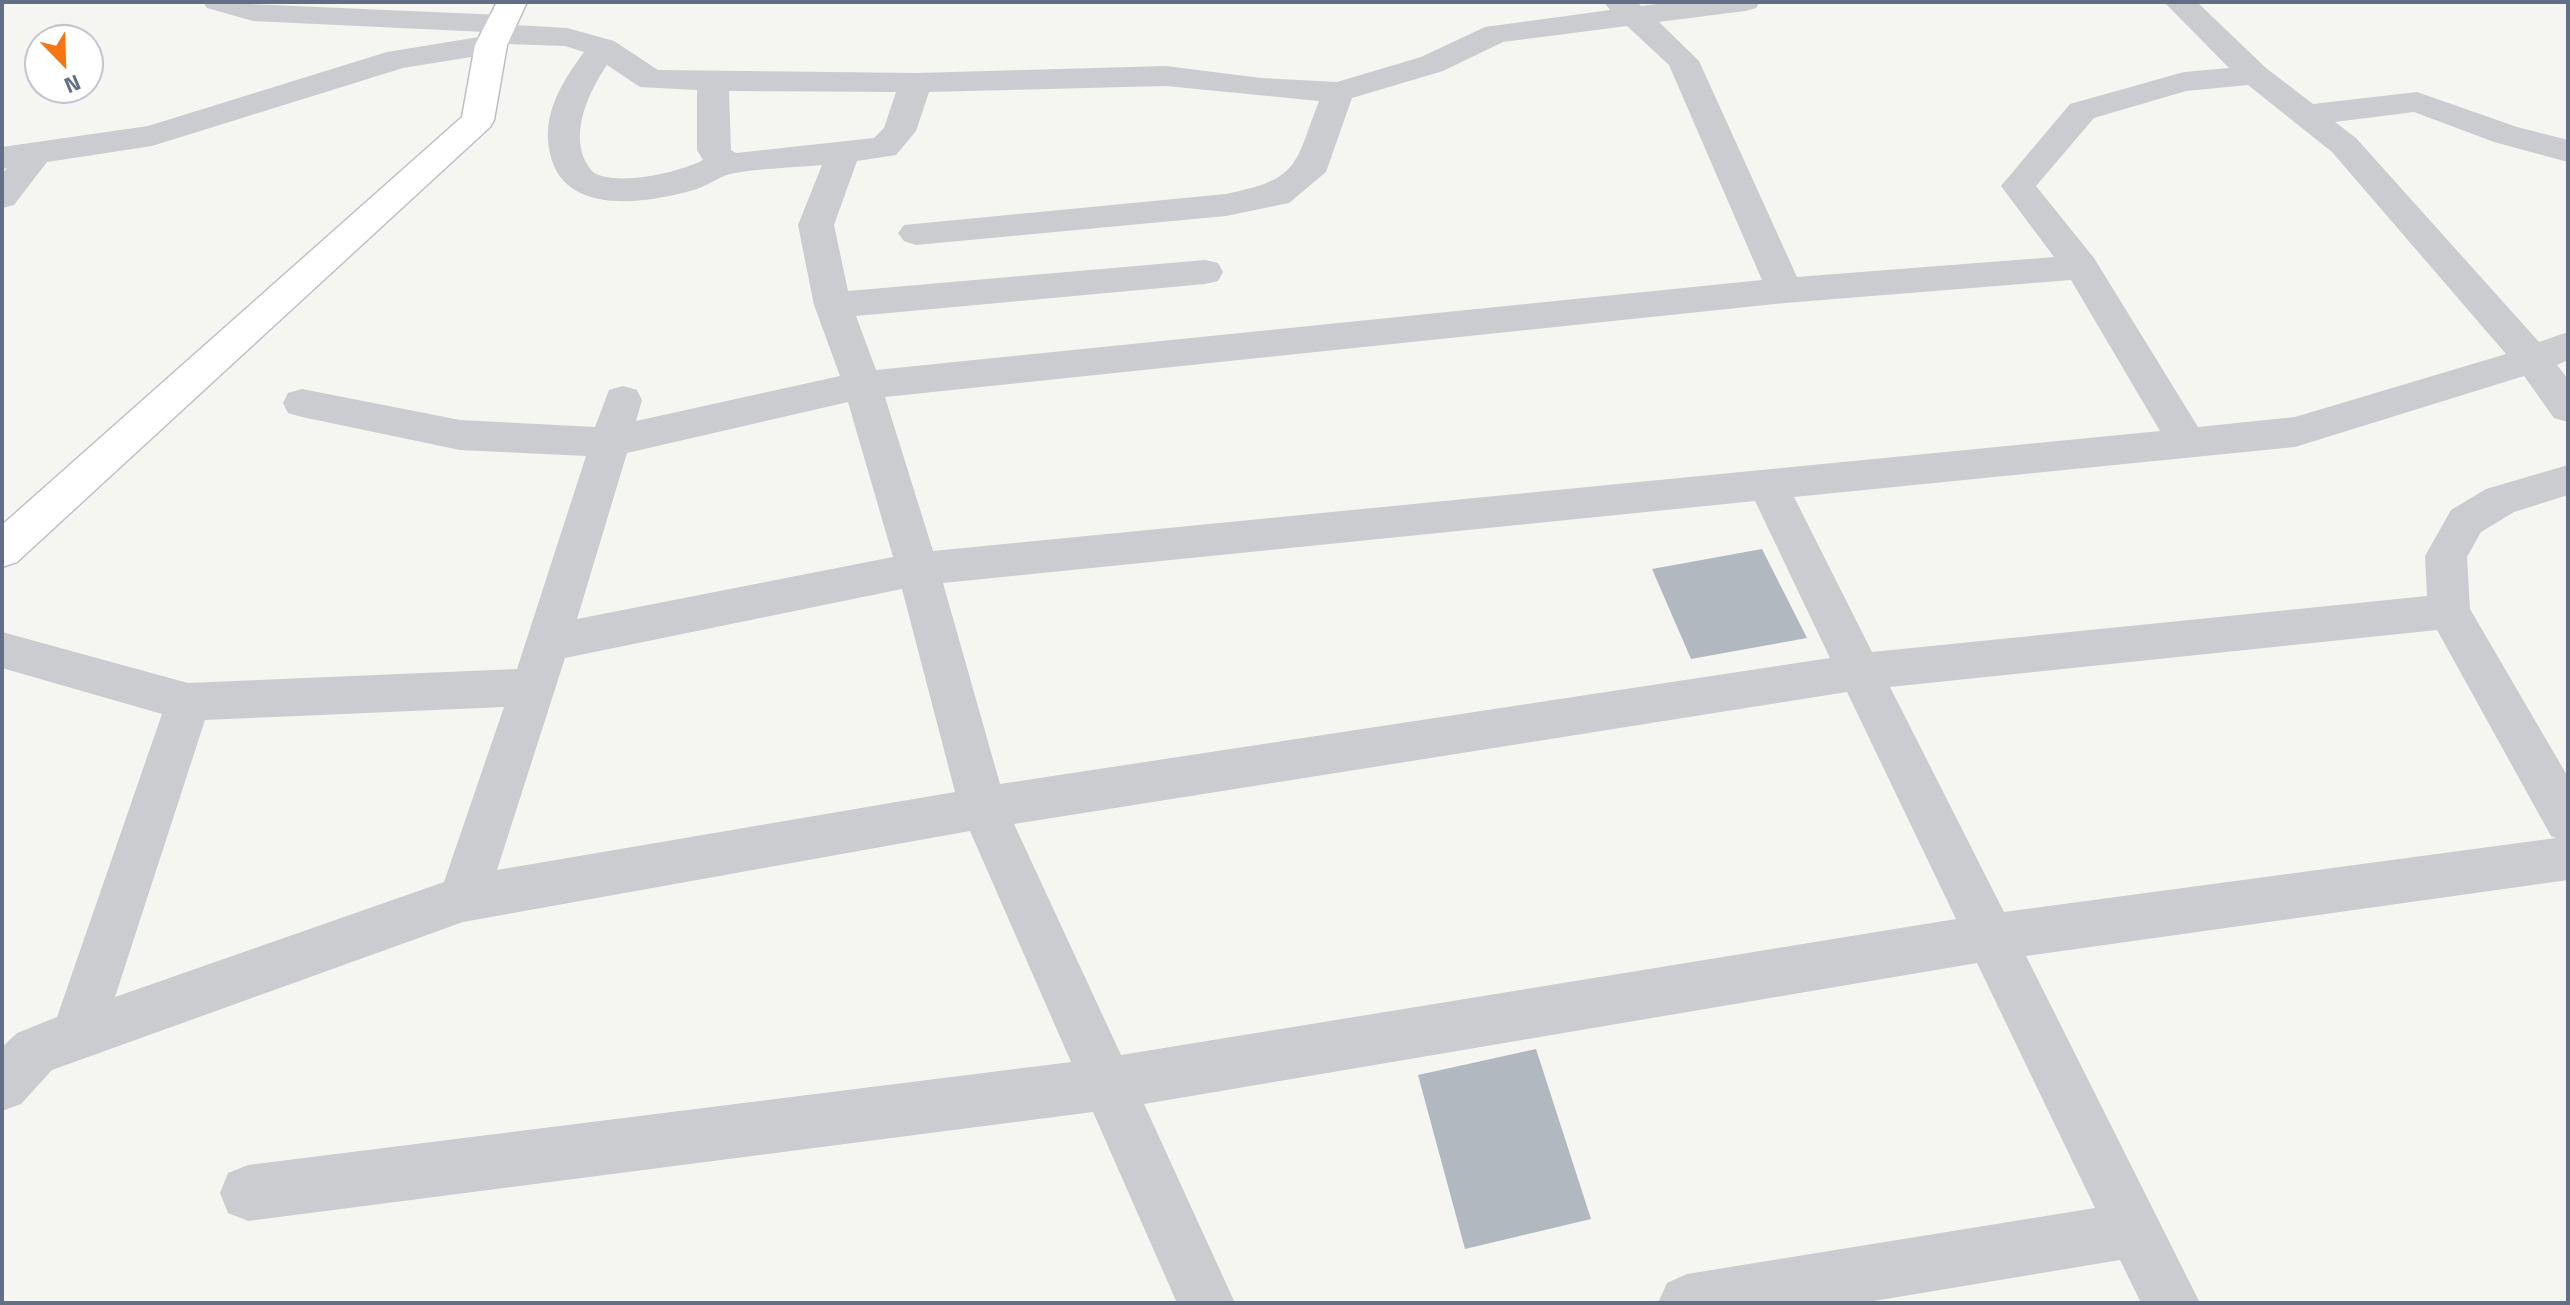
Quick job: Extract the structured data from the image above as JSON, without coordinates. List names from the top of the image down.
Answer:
{
  "north": "bottom right"
}
